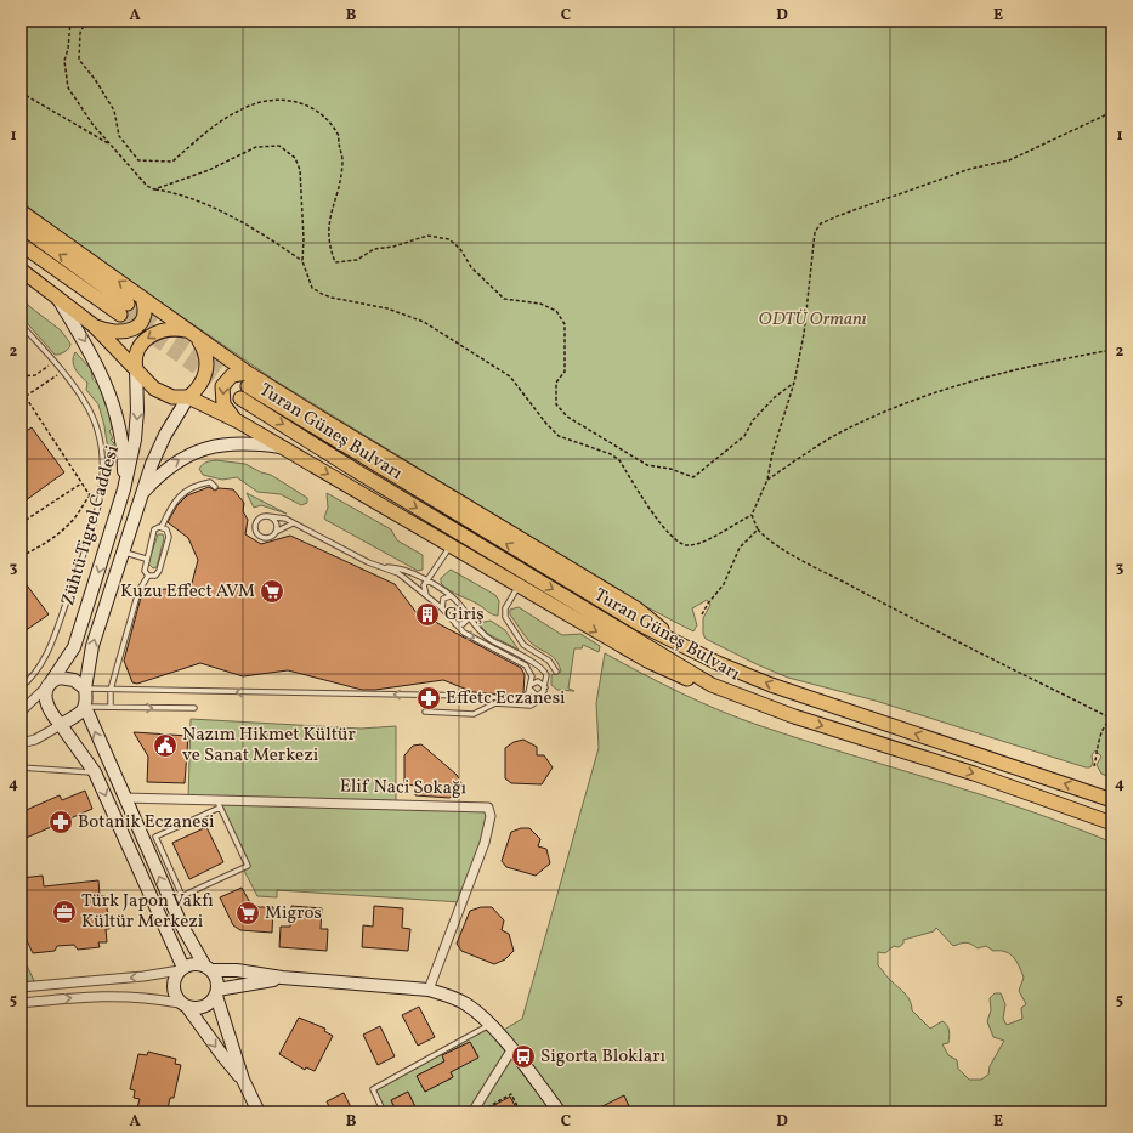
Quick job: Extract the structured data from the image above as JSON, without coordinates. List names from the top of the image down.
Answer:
{
  "streets": {
    "main road": ["Turan Güneş Bulvarı", "Zühtü Tigrel Caddesi"],
    "street": ["Elif Naci Sokağı"]
  },
  "crossings": [
    ["Turan Güneş Bulvarı", "Zühtü Tigrel Caddesi"]
  ],
  "parks": ["ODTÜ Ormanı"],
  "places": {
    "supermarket": ["Kuzu Effect AVM", "Migros"],
    "building": ["Giriş"],
    "pharmacy": ["Effetc Eczanesi", "Botanik Eczanesi"],
    "public building": ["Nazım Hikmet Kültür ve Sanat Merkezi"],
    "office": ["Türk Japon Vakfı Kültür Merkezi"],
    "bus stop": ["Sigorta Blokları"]
  },
  "grid": {
    "columns": [
      "A",
      "B",
      "C",
      "D",
      "E"
    ],
    "rows": [
      "1",
      "2",
      "3",
      "4",
      "5"
    ]
  }
}
